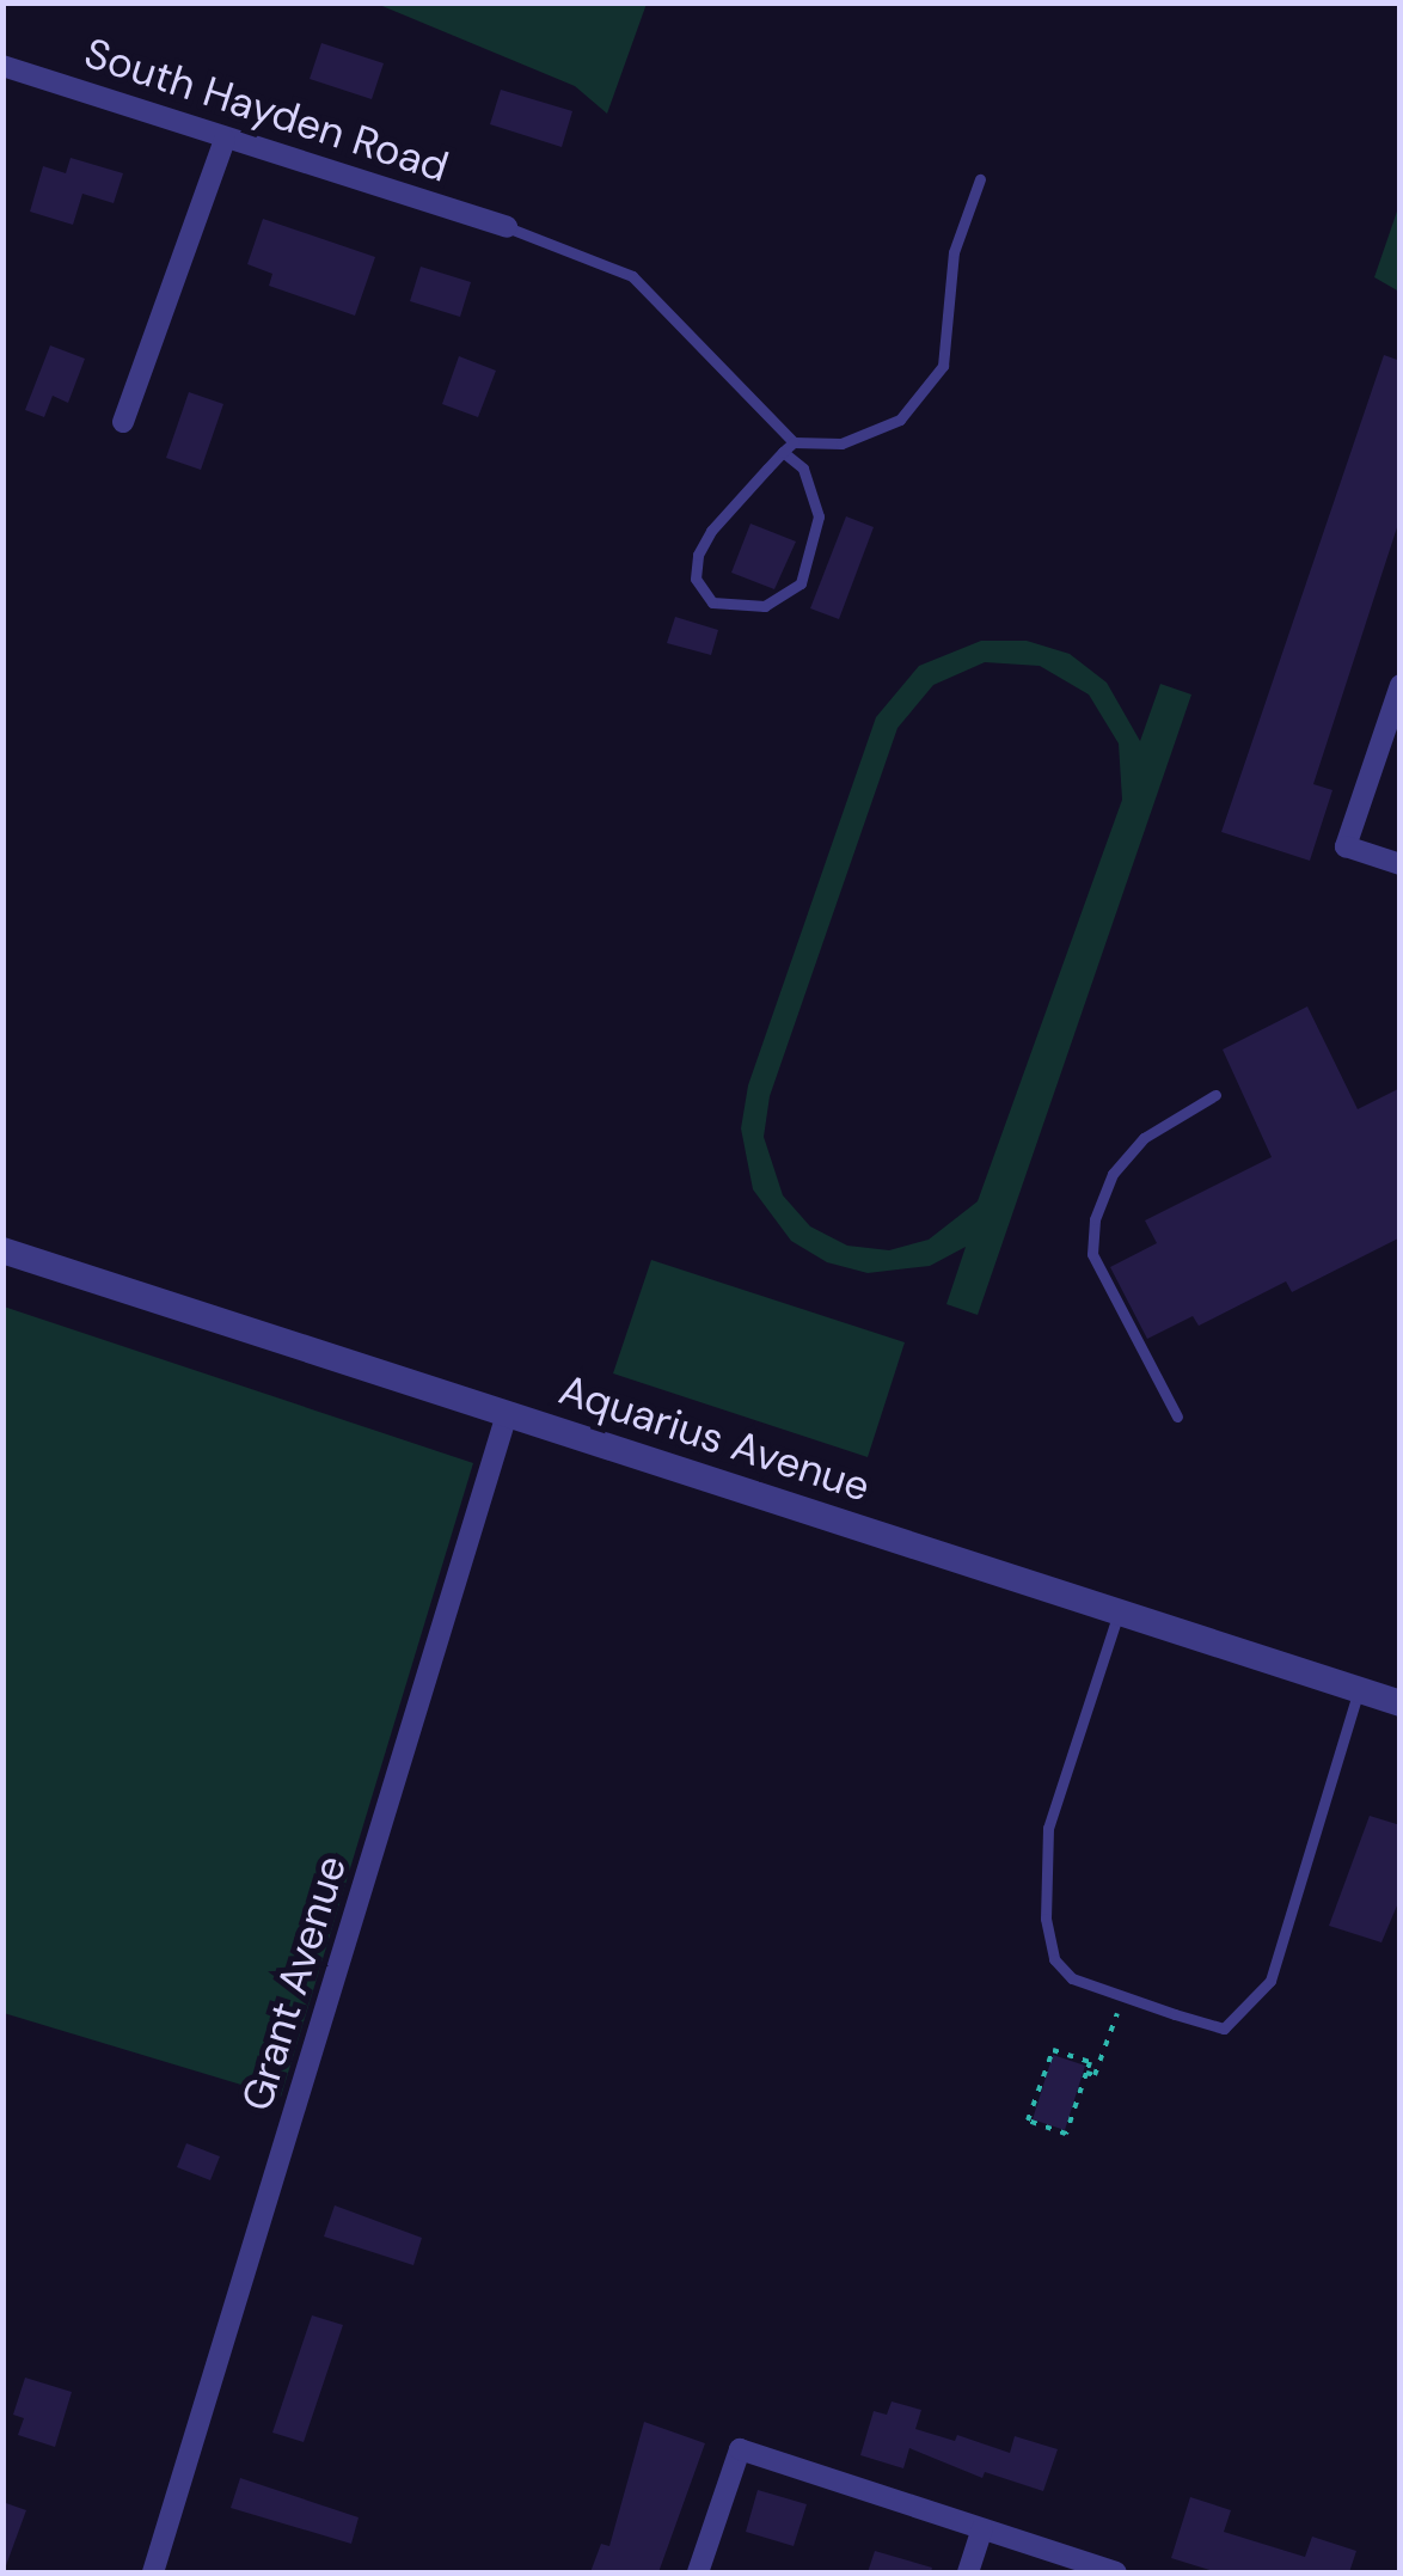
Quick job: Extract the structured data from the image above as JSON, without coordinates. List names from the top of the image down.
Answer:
{
  "streets": {
    "street": ["South Hayden Road", "Aquarius Avenue", "Grant Avenue"]
  },
  "crossings": [
    ["Aquarius Avenue", "Grant Avenue"]
  ]
}
